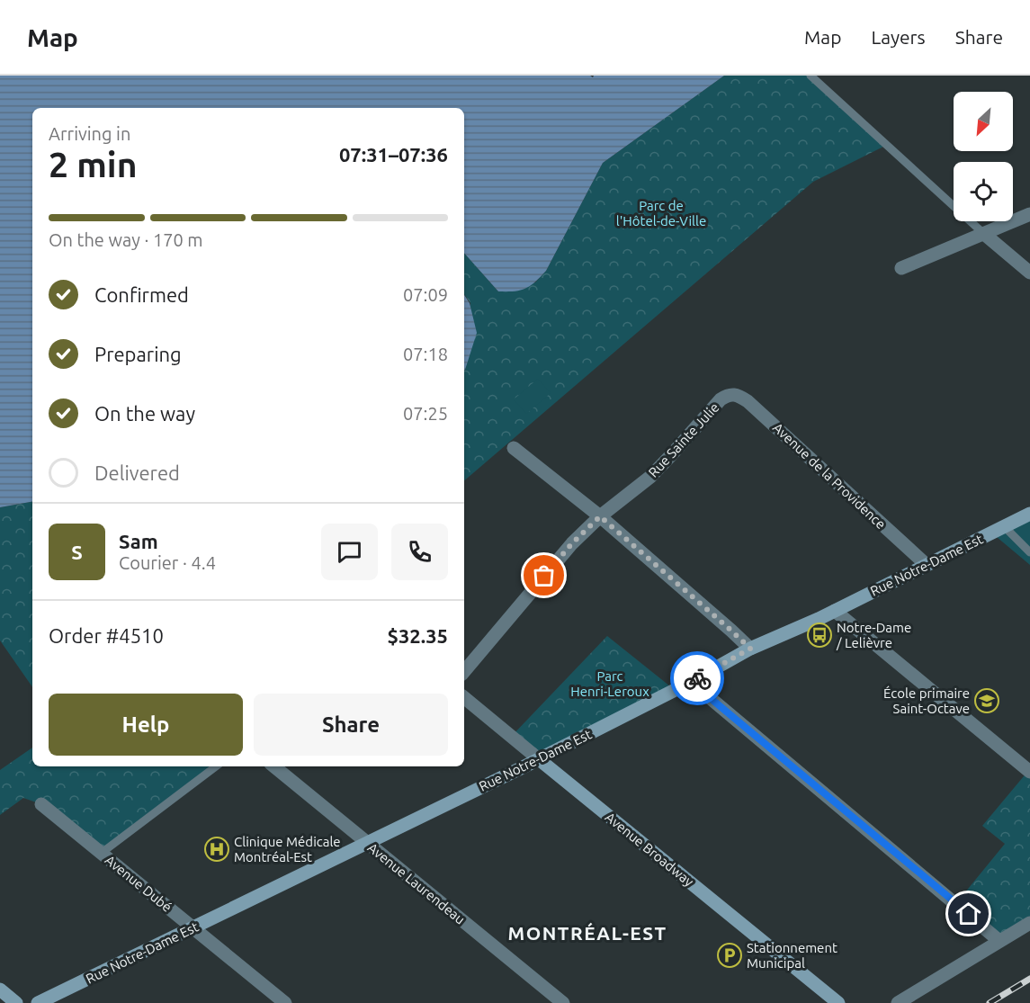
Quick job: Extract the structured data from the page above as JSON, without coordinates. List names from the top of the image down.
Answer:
{
  "streets": {
    "main road": ["Rue Notre-Dame Est", "Avenue Broadway"],
    "street": [
      "Rue Sainte Julie",
      "Avenue de la Providence",
      "Avenue Dubé",
      "Avenue Laurendeau"
    ]
  },
  "crossings": [
    ["Rue Sainte Julie", "Avenue de la Providence"],
    ["Avenue de la Providence", "Rue Notre-Dame Est"],
    ["Rue Notre-Dame Est", "Avenue Broadway"],
    ["Rue Notre-Dame Est", "Avenue Dubé"],
    ["Rue Notre-Dame Est", "Avenue Laurendeau"]
  ],
  "districts": ["MONTRÉAL-EST"],
  "parks": ["Parc de l'Hôtel-de-Ville", "Parc Henri-Leroux"],
  "places": {
    "bus stop": ["Notre-Dame / Lelièvre"],
    "school or university": ["École primaire Saint-Octave"],
    "hospital": ["Clinique Médicale Montréal-Est"],
    "parking": ["Stationnement Municipal"]
  },
  "north": "bottom left",
  "page": {
    "header": "Map",
    "nav": ["Map", "Layers", "Share"],
    "heading": ["2 min", "Arriving in", "07:31–07:36"],
    "panel": [
      "Sam",
      "Courier · 4.4",
      "Order #4510",
      "$32.35"
    ],
    "bar": "On the way · 170 m",
    "list": [
      ["Confirmed", "07:09"],
      ["Preparing", "07:18"],
      ["On the way", "07:25"],
      "Delivered"
    ],
    "round": "S",
    "buttons": ["Help", "Share"]
  }
}
